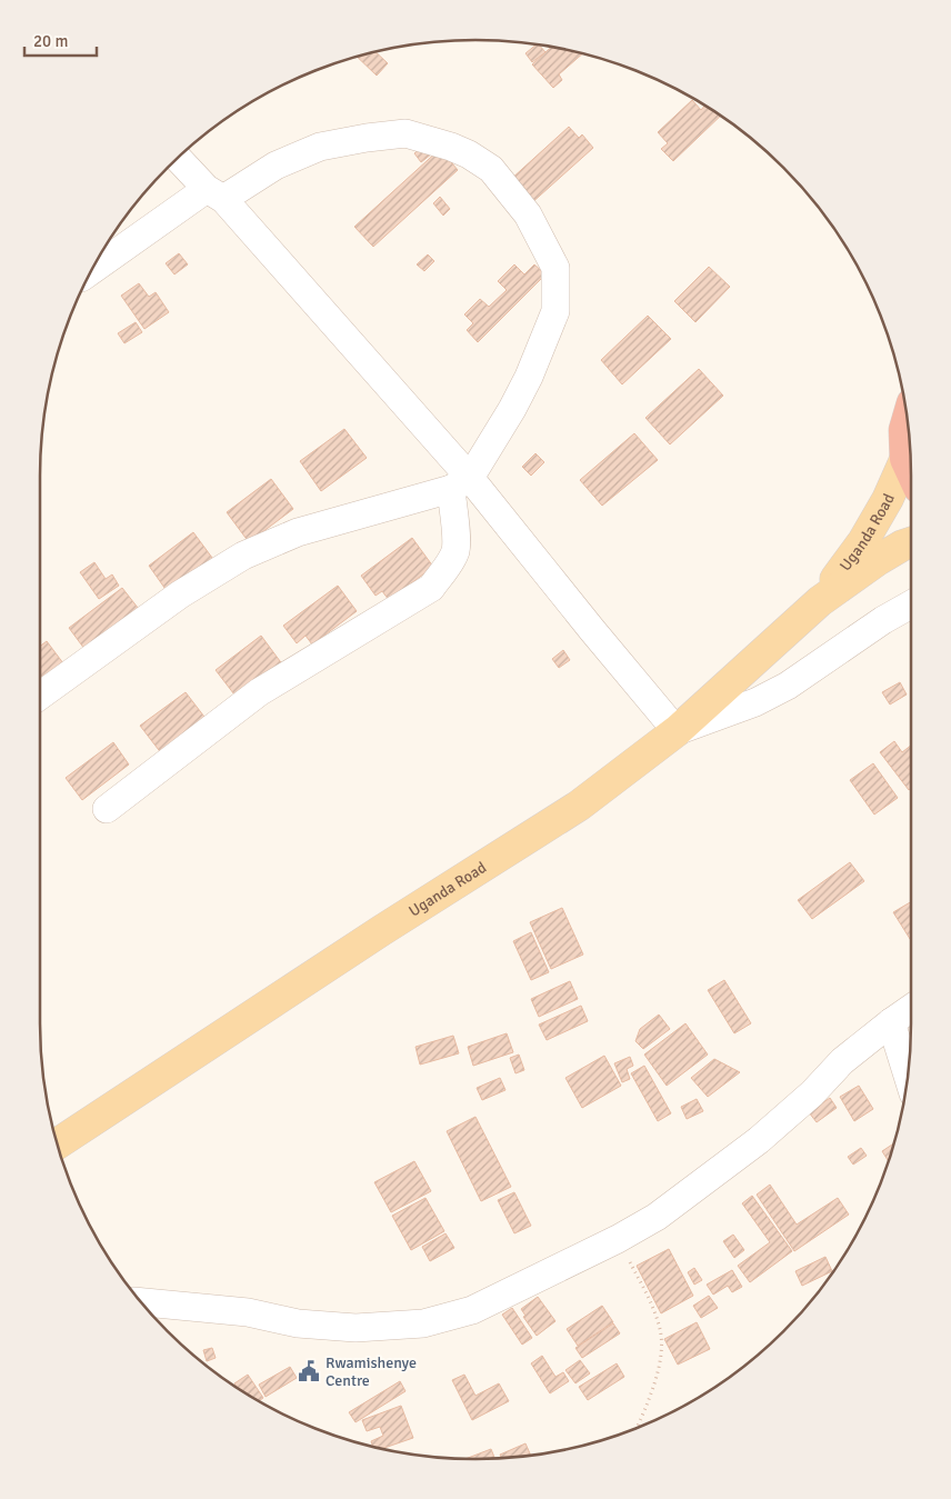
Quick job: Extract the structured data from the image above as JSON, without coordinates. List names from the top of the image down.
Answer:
{
  "streets": {
    "main road": ["Uganda Road"]
  },
  "places": {
    "public building": ["Rwamishenye Centre"]
  },
  "scale_bar": "20 m"
}
